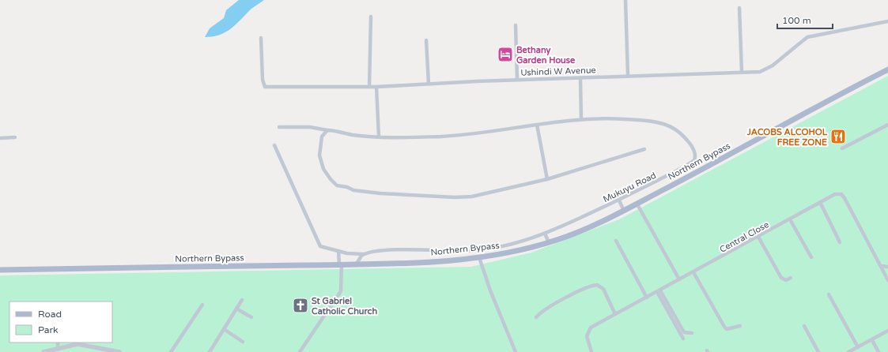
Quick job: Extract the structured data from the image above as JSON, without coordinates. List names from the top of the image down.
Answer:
{
  "streets": {
    "main road": ["Northern Bypass"],
    "street": ["Ushindi W Avenue", "Mukuyu Road", "Central Close"]
  },
  "places": {
    "hotel": ["Bethany Garden House"],
    "restaurant": ["JACOBS ALCOHOL FREE ZONE"],
    "church": ["St Gabriel Catholic Church"]
  },
  "legend": ["Road", "Park"],
  "scale_bar": "100 m"
}
